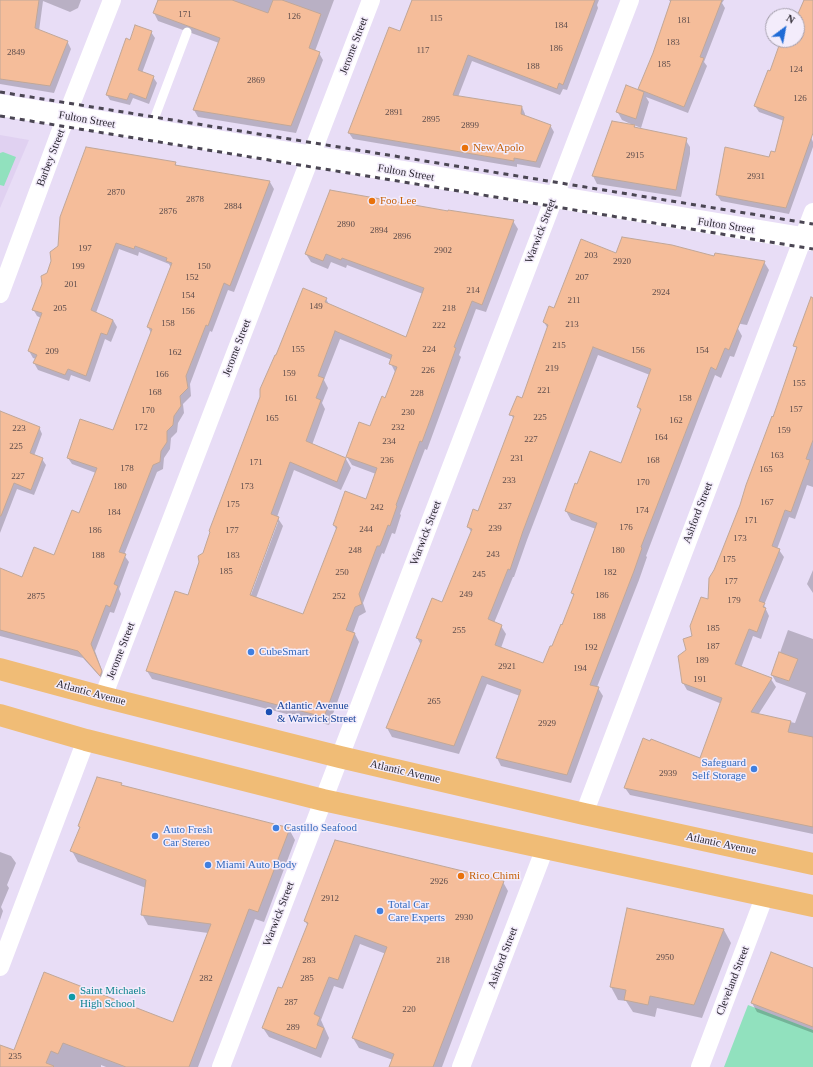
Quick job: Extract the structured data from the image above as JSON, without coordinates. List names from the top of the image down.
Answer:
{
  "streets": {
    "main road": ["Atlantic Avenue"],
    "street": [
      "Jerome Street",
      "Fulton Street",
      "Barbey Street",
      "Warwick Street",
      "Ashford Street",
      "Cleveland Street"
    ]
  },
  "crossings": [
    ["Jerome Street", "Fulton Street"],
    ["Jerome Street", "Atlantic Avenue"],
    ["Fulton Street", "Barbey Street"],
    ["Fulton Street", "Warwick Street"],
    ["Fulton Street", "Ashford Street"],
    ["Warwick Street", "Atlantic Avenue"],
    ["Ashford Street", "Atlantic Avenue"]
  ],
  "places": [
    "New Apolo",
    "Foo Lee",
    "CubeSmart",
    "Atlantic Avenue & Warwick Street",
    "Safeguard Self Storage",
    "Castillo Seafood",
    "Auto Fresh Car Stereo",
    "Miami Auto Body",
    "Rico Chimi",
    "Total Car Care Experts",
    "Saint Michaels High School"
  ],
  "house_numbers": [
    "171",
    "126",
    "115",
    "181",
    "184",
    "183",
    "186",
    "117",
    "2849",
    "185",
    "188",
    "124",
    "2869",
    "126",
    "2891",
    "2895",
    "2899",
    "2915",
    "2931",
    "2870",
    "2878",
    "2884",
    "2876",
    "2890",
    "2894",
    "2896",
    "197",
    "2902",
    "203",
    "2920",
    "199",
    "150",
    "152",
    "207",
    "201",
    "214",
    "2924",
    "154",
    "211",
    "149",
    "205",
    "218",
    "156",
    "158",
    "213",
    "222",
    "215",
    "155",
    "224",
    "156",
    "154",
    "209",
    "162",
    "219",
    "226",
    "159",
    "166",
    "155",
    "221",
    "168",
    "228",
    "161",
    "158",
    "157",
    "170",
    "230",
    "225",
    "165",
    "162",
    "172",
    "232",
    "223",
    "159",
    "164",
    "227",
    "234",
    "225",
    "163",
    "231",
    "236",
    "168",
    "171",
    "178",
    "165",
    "227",
    "233",
    "170",
    "180",
    "173",
    "167",
    "175",
    "237",
    "242",
    "174",
    "184",
    "171",
    "176",
    "239",
    "244",
    "186",
    "177",
    "173",
    "248",
    "180",
    "243",
    "188",
    "183",
    "175",
    "185",
    "250",
    "182",
    "245",
    "177",
    "249",
    "186",
    "2875",
    "252",
    "179",
    "188",
    "185",
    "255",
    "187",
    "192",
    "189",
    "2921",
    "194",
    "191",
    "265",
    "2929",
    "2939",
    "2926",
    "2912",
    "2930",
    "2950",
    "283",
    "218",
    "282",
    "285",
    "287",
    "220",
    "289",
    "235"
  ],
  "north": "top right"
}
